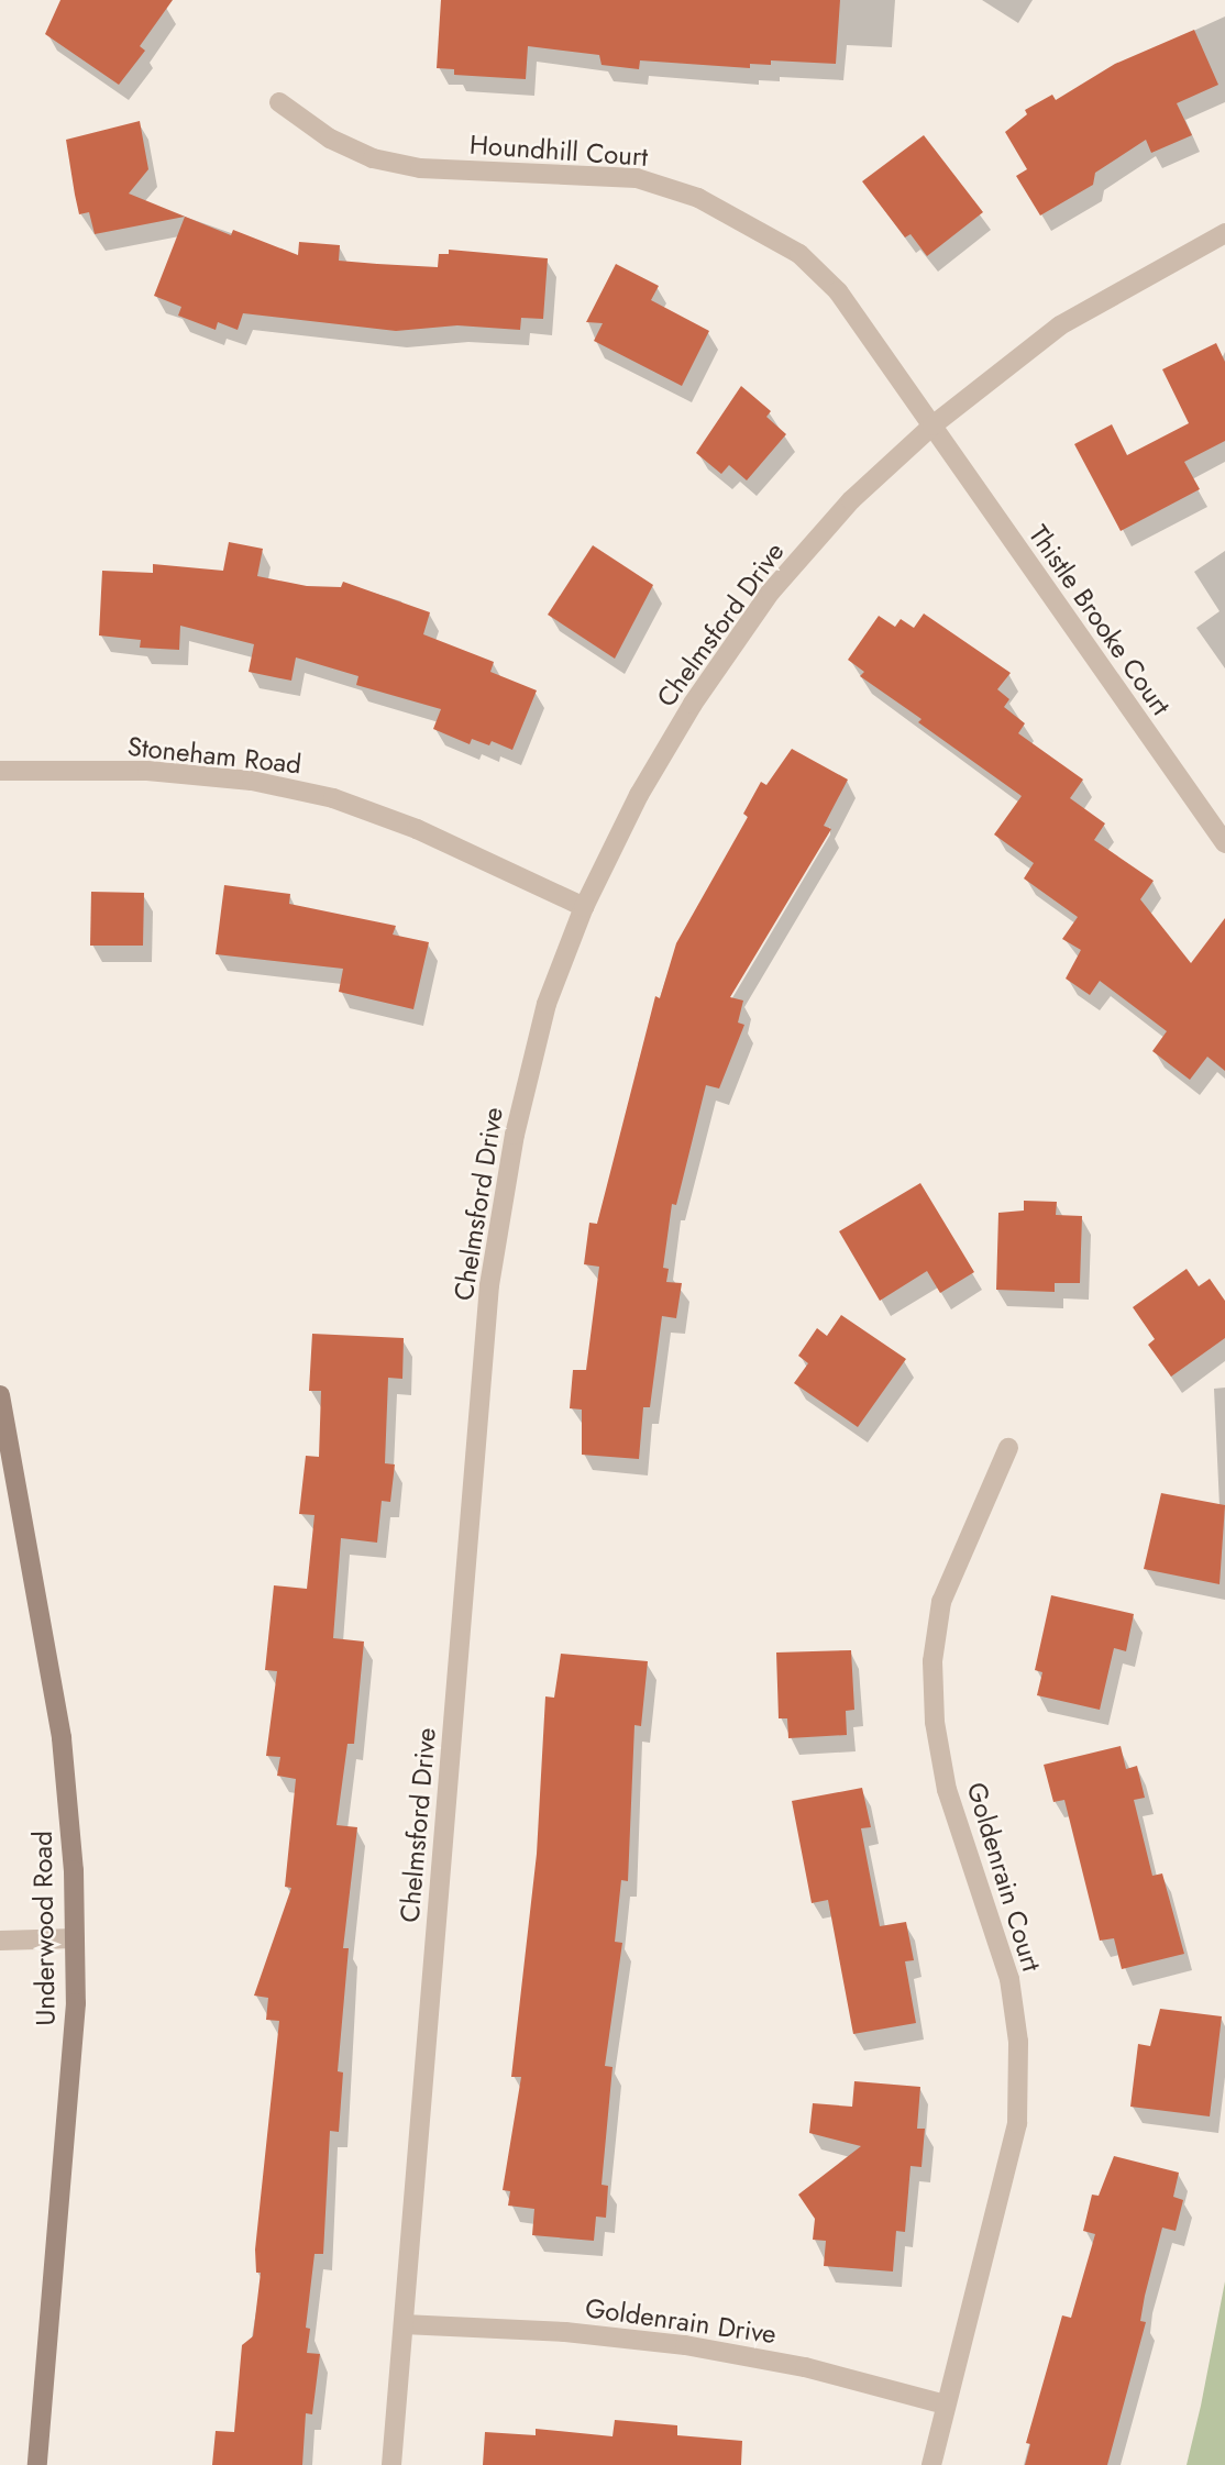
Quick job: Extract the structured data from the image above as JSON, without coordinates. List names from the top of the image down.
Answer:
{
  "streets": {
    "street": [
      "Houndhill Court",
      "Thistle Brooke Court",
      "Chelmsford Drive",
      "Stoneham Road",
      "Goldenrain Court",
      "Underwood Road",
      "Goldenrain Drive"
    ]
  },
  "crossings": [
    ["Houndhill Court", "Thistle Brooke Court"],
    ["Houndhill Court", "Chelmsford Drive"],
    ["Thistle Brooke Court", "Chelmsford Drive"],
    ["Chelmsford Drive", "Stoneham Road"],
    ["Chelmsford Drive", "Goldenrain Drive"],
    ["Goldenrain Court", "Goldenrain Drive"]
  ]
}
